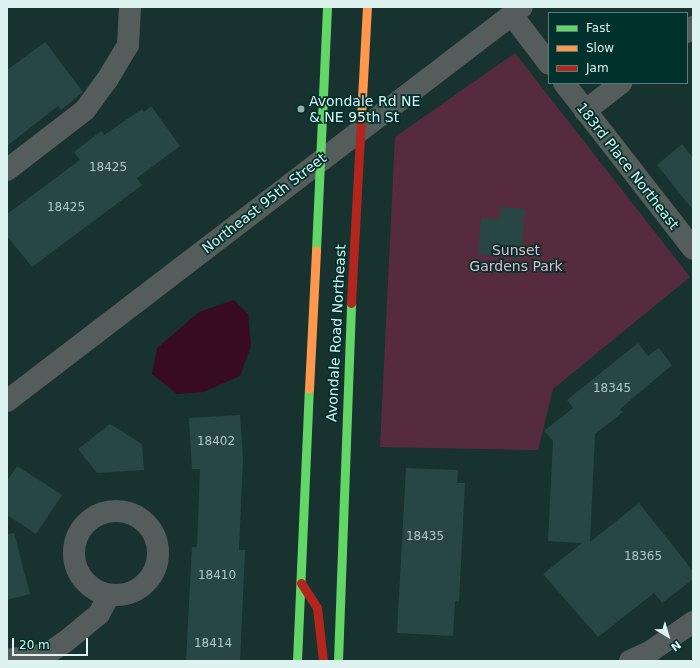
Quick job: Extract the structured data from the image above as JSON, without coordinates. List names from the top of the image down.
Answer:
{
  "streets": {
    "main road": ["Avondale Road Northeast"],
    "street": ["183rd Place Northeast", "Northeast 95th Street"]
  },
  "crossings": [
    ["Northeast 95th Street", "Avondale Road Northeast"]
  ],
  "parks": ["Sunset Gardens Park"],
  "places": ["Avondale Rd NE & NE 95th St"],
  "house_numbers": [
    "18425",
    "18425",
    "18345",
    "18402",
    "18435",
    "18365",
    "18410",
    "18414"
  ],
  "legend": ["Fast", "Slow", "Jam"],
  "scale_bar": "20 m",
  "north": "bottom right"
}
